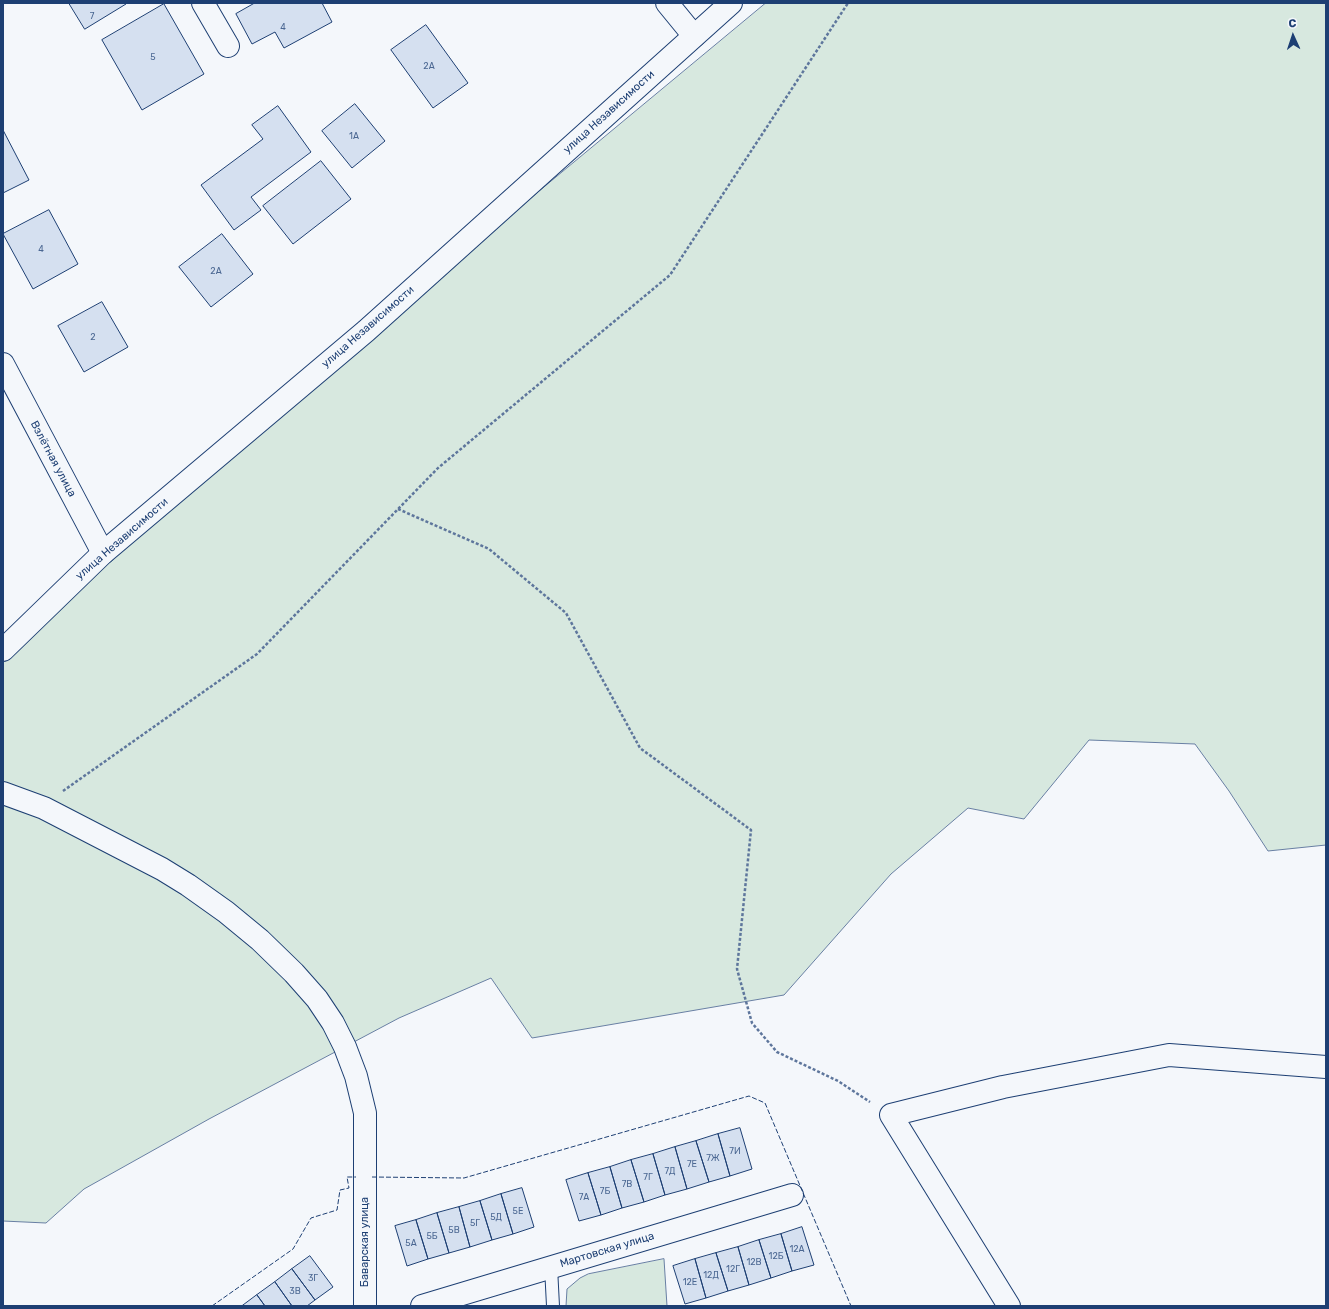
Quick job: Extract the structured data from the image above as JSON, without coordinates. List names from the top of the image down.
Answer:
{
  "streets": {
    "street": [
      "улица Независимости",
      "Взлётная улица",
      "Баварская улица",
      "Мартовская улица"
    ]
  },
  "crossings": [
    ["улица Независимости", "Взлётная улица"]
  ],
  "house_numbers": [
    "7",
    "4",
    "5",
    "2А",
    "1А",
    "4",
    "2А",
    "2",
    "7И",
    "7Ж",
    "7Е",
    "7Д",
    "7Г",
    "7В",
    "7Б",
    "7А",
    "5Е",
    "5Д",
    "5Г",
    "5В",
    "5Б",
    "5А",
    "12А",
    "12Б",
    "12В",
    "12Г",
    "12Д",
    "3Г",
    "12Е",
    "3В"
  ],
  "north": "top"
}
